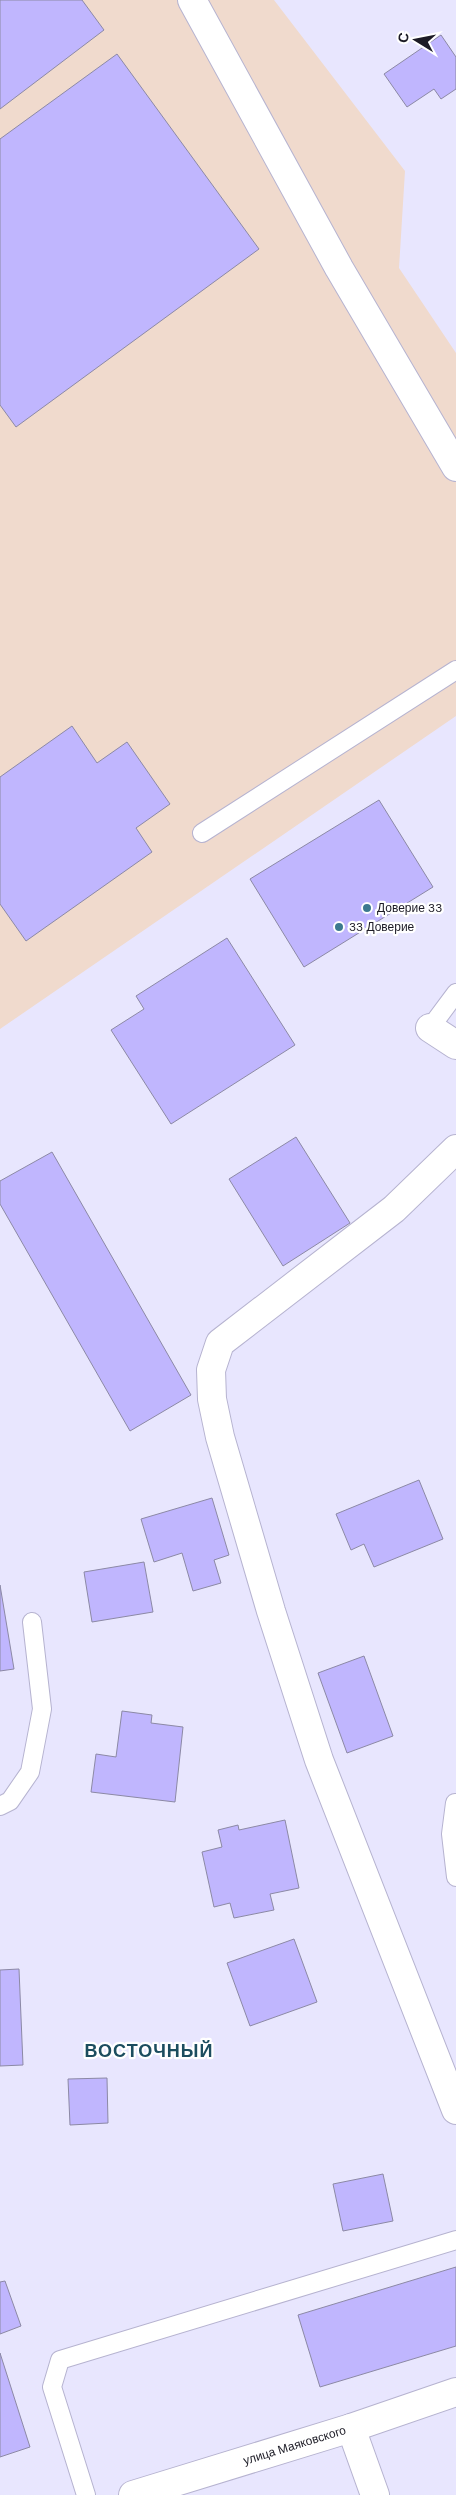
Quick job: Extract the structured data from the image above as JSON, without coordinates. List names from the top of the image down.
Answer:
{
  "streets": {
    "street": ["улица Маяковского"]
  },
  "districts": ["ВОСТОЧНЫЙ"],
  "places": ["Доверие 33", "33 Доверие"],
  "north": "left"
}
